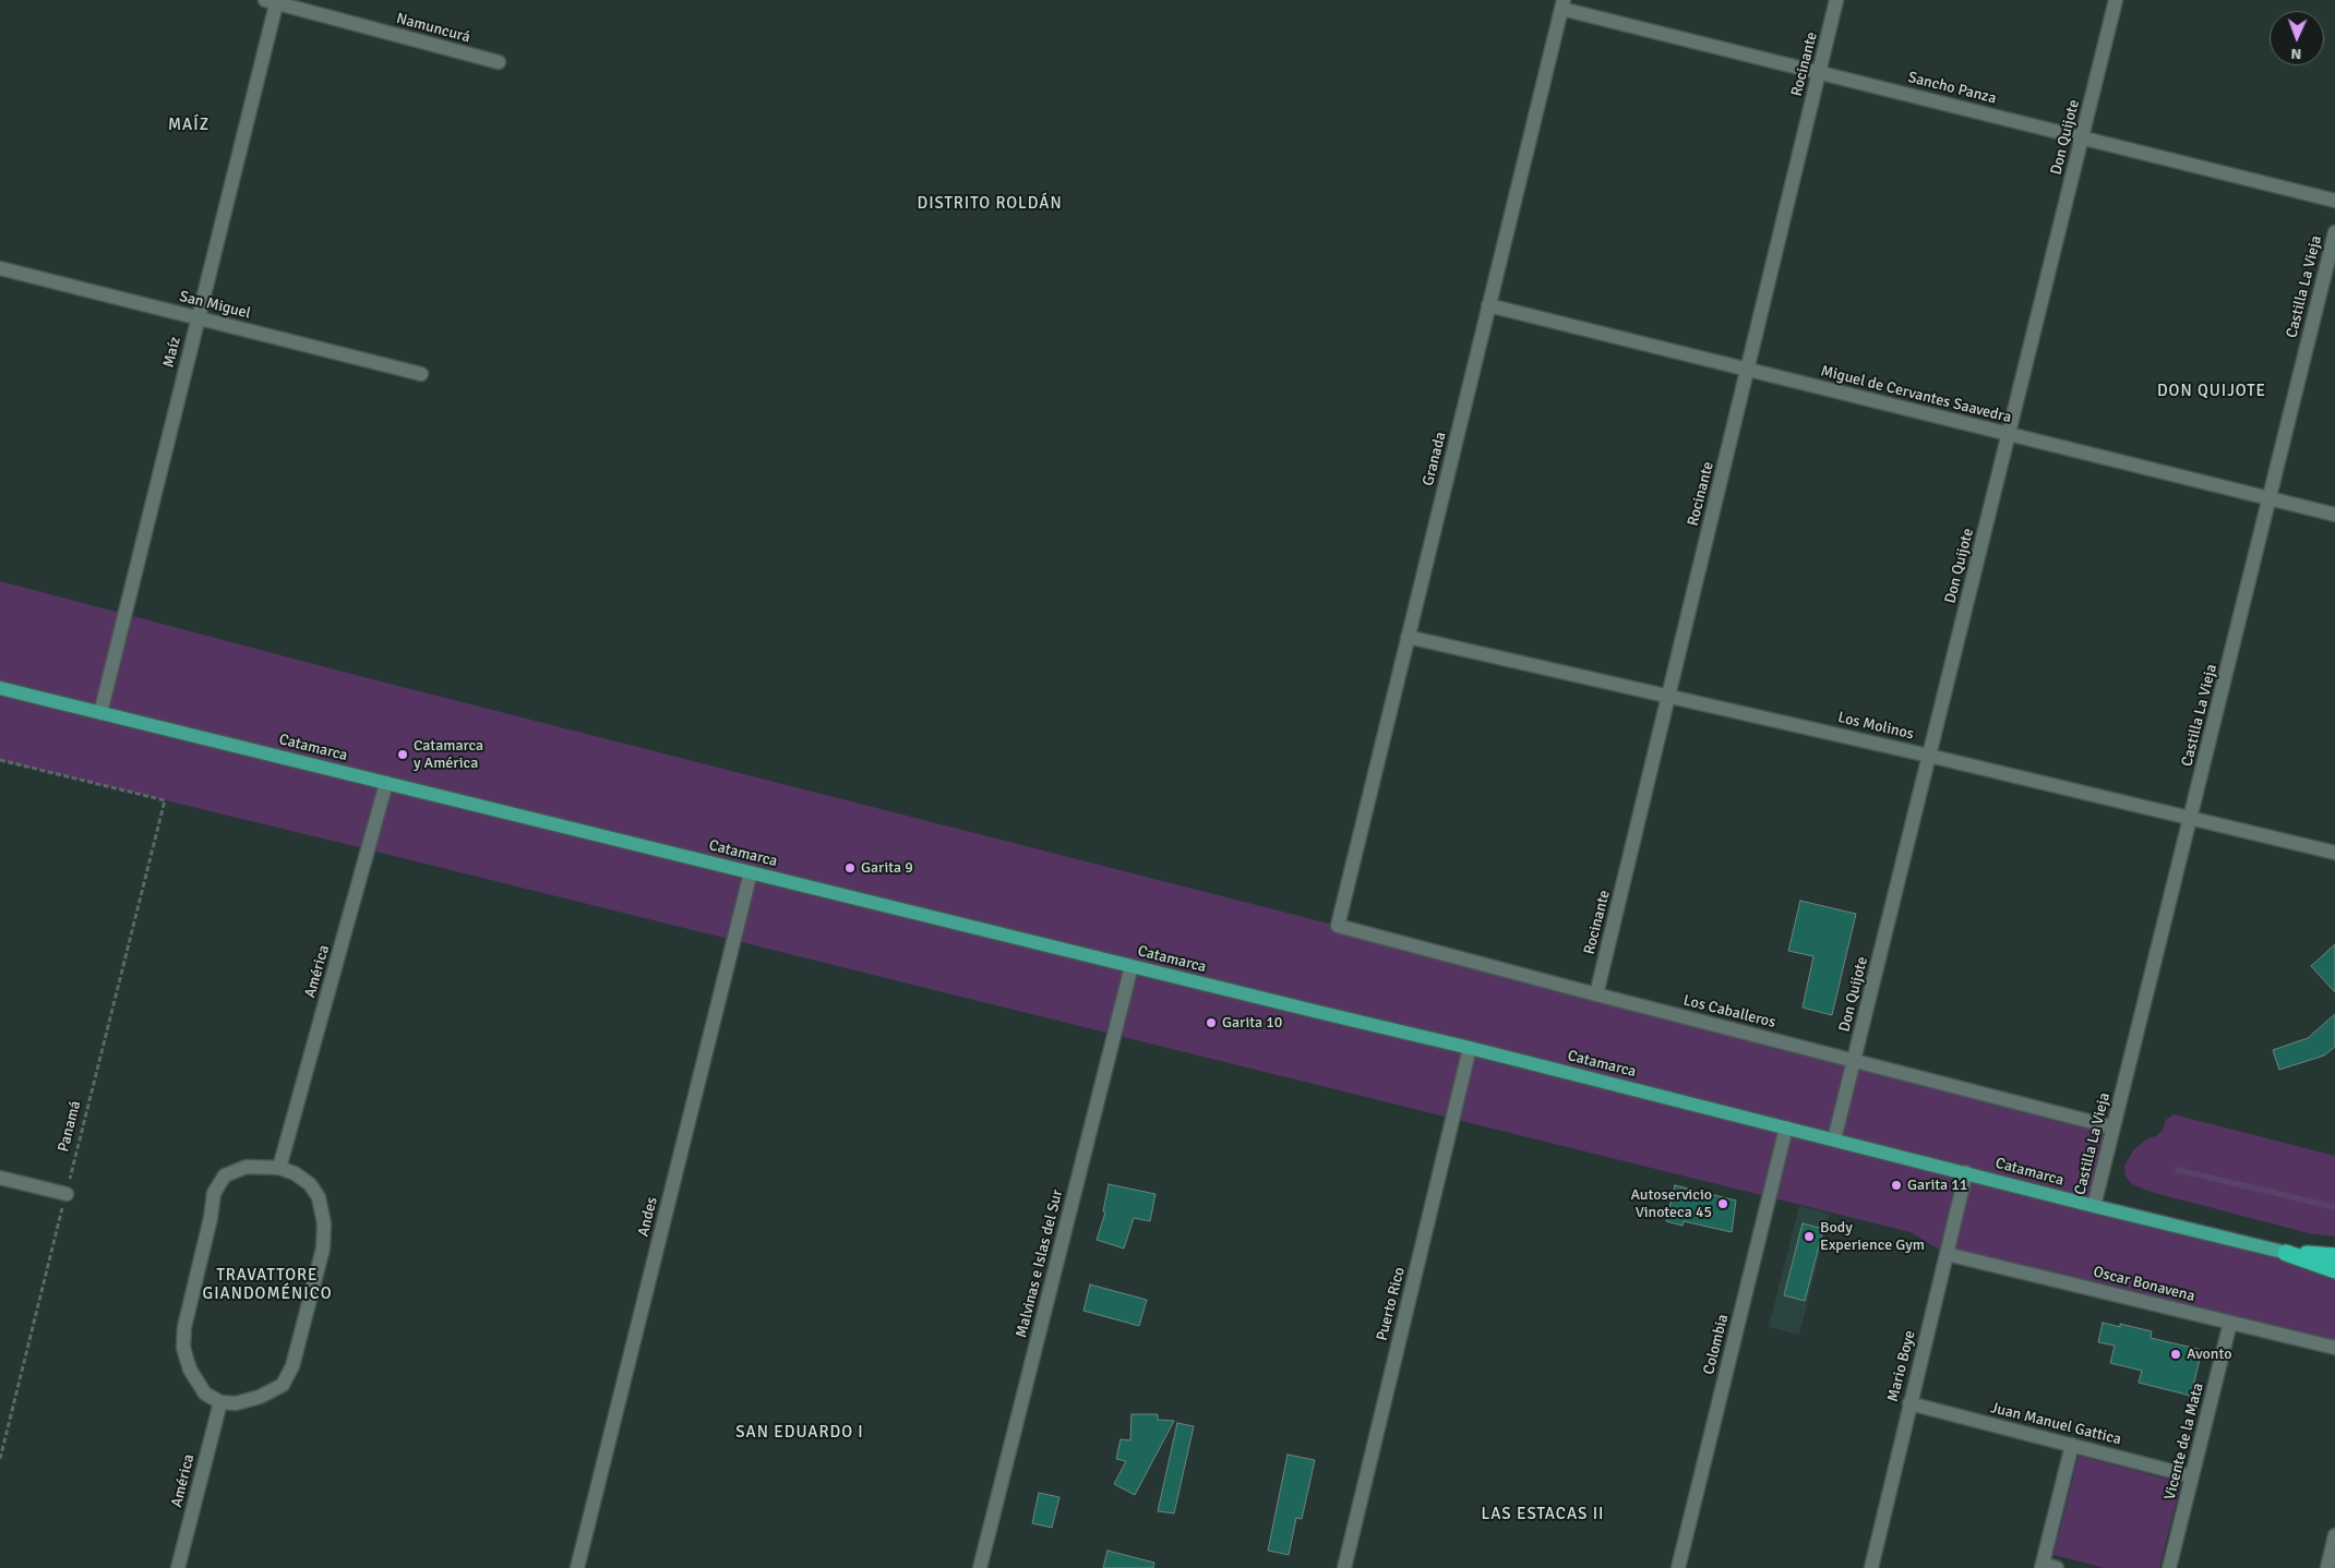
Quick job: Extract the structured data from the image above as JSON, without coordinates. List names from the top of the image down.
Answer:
{
  "streets": {
    "main road": ["Catamarca"],
    "street": [
      "Namuncurá",
      "Rocinante",
      "Sancho Panza",
      "Don Quijote",
      "Castilla La Vieja",
      "San Miguel",
      "Maíz",
      "Miguel de Cervantes Saavedra",
      "Granada",
      "Los Molinos",
      "América",
      "Los Caballeros",
      "Andes",
      "Malvinas e Islas del Sur",
      "Oscar Bonavena",
      "Puerto Rico",
      "Colombia",
      "Mario Boye",
      "Juan Manuel Gattica",
      "Vicente de la Mata"
    ],
    "path": ["Panamá"]
  },
  "crossings": [
    ["Namuncurá", "Maíz"],
    ["Rocinante", "Sancho Panza"],
    ["Rocinante", "Miguel de Cervantes Saavedra"],
    ["Rocinante", "Los Molinos"],
    ["Rocinante", "Los Caballeros"],
    ["Sancho Panza", "Don Quijote"],
    ["Sancho Panza", "Granada"],
    ["Don Quijote", "Miguel de Cervantes Saavedra"],
    ["Don Quijote", "Los Molinos"],
    ["Don Quijote", "Catamarca"],
    ["Don Quijote", "Los Caballeros"],
    ["Castilla La Vieja", "Miguel de Cervantes Saavedra"],
    ["Castilla La Vieja", "Los Molinos"],
    ["Castilla La Vieja", "Catamarca"],
    ["Castilla La Vieja", "Los Caballeros"],
    ["San Miguel", "Maíz"],
    ["Maíz", "Catamarca"],
    ["Miguel de Cervantes Saavedra", "Granada"],
    ["Granada", "Los Molinos"],
    ["Granada", "Los Caballeros"],
    ["Catamarca", "América"],
    ["Catamarca", "Andes"],
    ["Catamarca", "Malvinas e Islas del Sur"],
    ["Catamarca", "Puerto Rico"],
    ["Catamarca", "Colombia"],
    ["Catamarca", "Mario Boye"],
    ["Oscar Bonavena", "Mario Boye"],
    ["Oscar Bonavena", "Vicente de la Mata"],
    ["Mario Boye", "Juan Manuel Gattica"],
    ["Juan Manuel Gattica", "Vicente de la Mata"]
  ],
  "districts": [
    "MAÍZ",
    "DISTRITO ROLDÁN",
    "DON QUIJOTE",
    "TRAVATTORE GIANDOMÉNICO",
    "SAN EDUARDO I",
    "LAS ESTACAS II"
  ],
  "places": [
    "Catamarca y América",
    "Garita 9",
    "Garita 10",
    "Garita 11",
    "Autoservicio Vinoteca 45",
    "Body Experience Gym",
    "Avonto"
  ],
  "north": "bottom"
}
